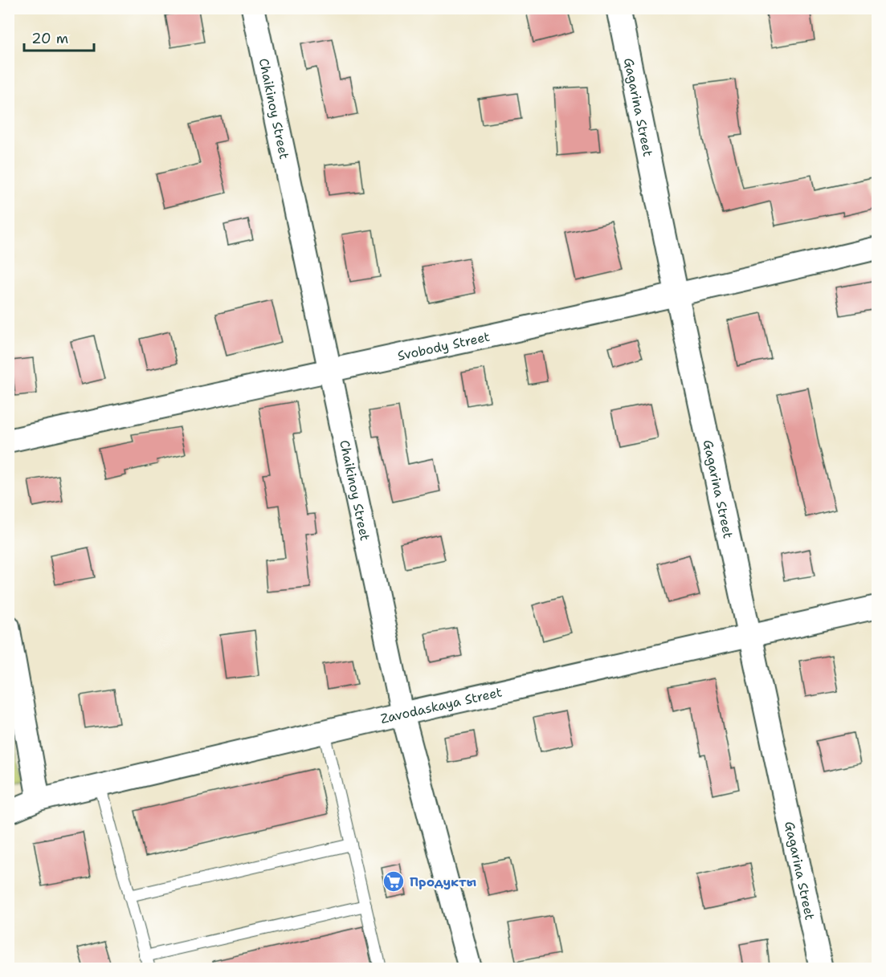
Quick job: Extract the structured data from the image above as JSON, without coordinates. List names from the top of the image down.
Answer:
{
  "streets": {
    "street": [
      "Gagarina Street",
      "Chaikinoy Street",
      "Svobody Street",
      "Zavodaskaya Street"
    ]
  },
  "crossings": [
    ["Gagarina Street", "Svobody Street"],
    ["Gagarina Street", "Zavodaskaya Street"],
    ["Chaikinoy Street", "Svobody Street"],
    ["Chaikinoy Street", "Zavodaskaya Street"]
  ],
  "places": {
    "supermarket": ["Продукты"]
  },
  "scale_bar": "20 m"
}
